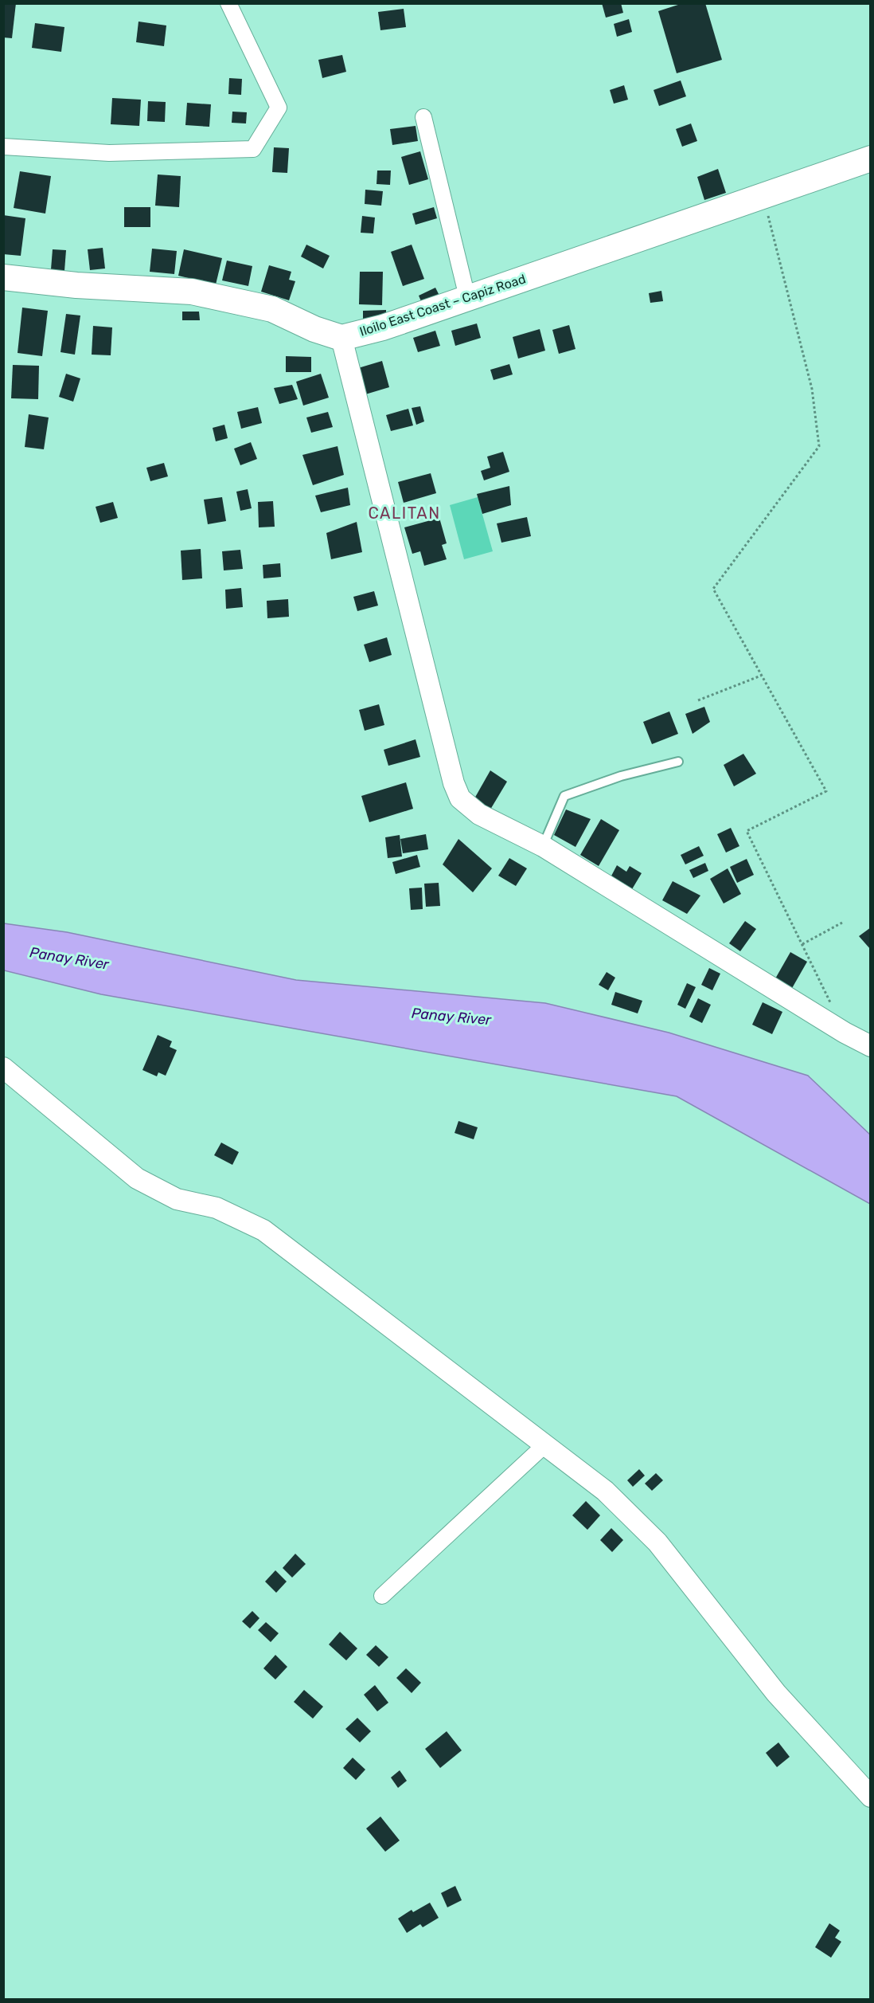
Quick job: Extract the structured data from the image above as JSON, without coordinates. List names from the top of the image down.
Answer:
{
  "streets": {
    "main road": ["Iloilo East Coast – Capiz Road"]
  },
  "districts": ["CALITAN"],
  "water": ["Panay River"]
}
